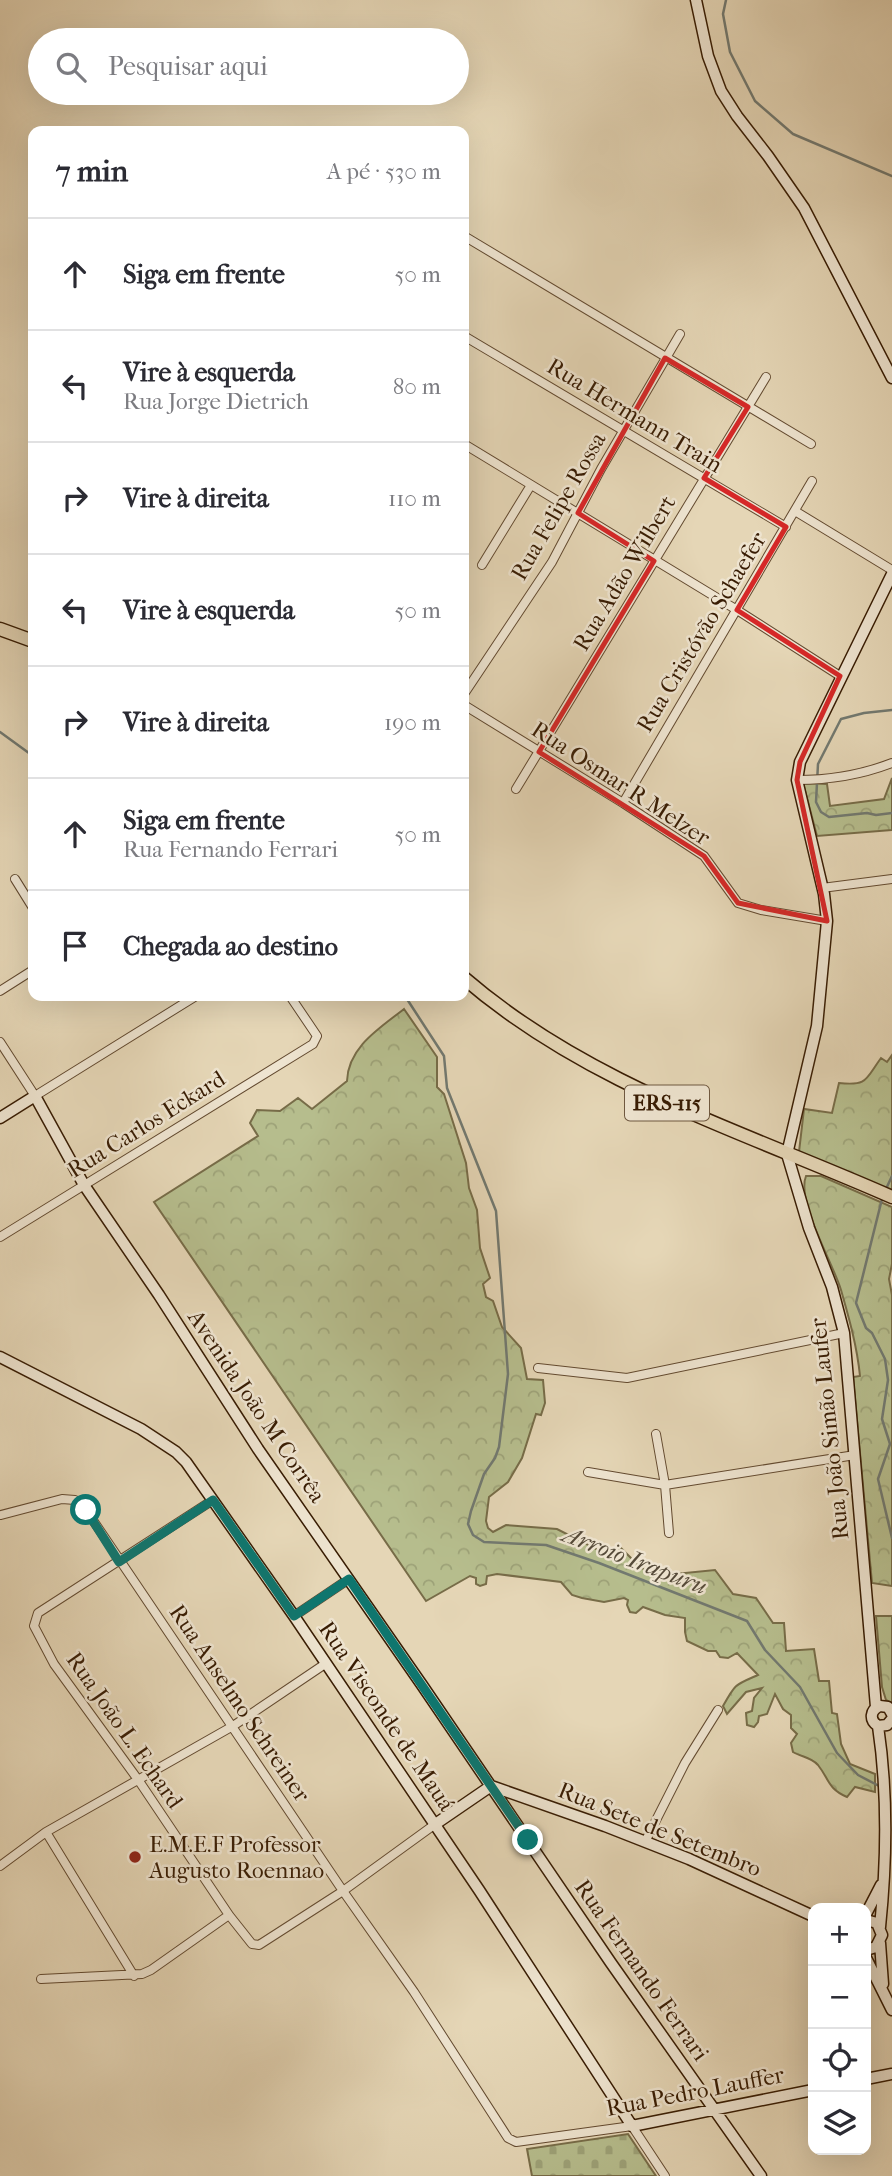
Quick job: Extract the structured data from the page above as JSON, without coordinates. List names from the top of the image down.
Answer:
{
  "streets": {
    "main road": [
      "ERS-115",
      "Avenida João M Corrêa",
      "Rua João Simão Laufer",
      "Rua Visconde de Mauá",
      "Rua Sete de Setembro",
      "Rua Fernando Ferrari",
      "Rua Pedro Lauffer"
    ],
    "street": [
      "Rua Hermann Train",
      "Rua Felipe Rossa",
      "Rua Adão Wilbert",
      "Rua Cristóvão Schaefer",
      "Rua Osmar R Melzer",
      "Rua Carlos Eckard",
      "Rua Anselmo Schreiner",
      "Rua João L. Echard"
    ]
  },
  "crossings": [
    ["Rua Hermann Train", "Rua Felipe Rossa"],
    ["Rua Hermann Train", "Rua Adão Wilbert"],
    ["Rua Hermann Train", "Rua Cristóvão Schaefer"],
    ["Rua Adão Wilbert", "Rua Osmar R Melzer"],
    ["Rua Cristóvão Schaefer", "Rua Osmar R Melzer"],
    ["ERS-115", "Rua João Simão Laufer"],
    ["Rua Carlos Eckard", "Avenida João M Corrêa"],
    ["Avenida João M Corrêa", "Rua Sete de Setembro"],
    ["Avenida João M Corrêa", "Rua Fernando Ferrari"],
    ["Rua Anselmo Schreiner", "Rua João L. Echard"],
    ["Rua Anselmo Schreiner", "Rua Pedro Lauffer"],
    ["Rua Visconde de Mauá", "Rua Pedro Lauffer"],
    ["Rua Sete de Setembro", "Rua Fernando Ferrari"],
    ["Rua Fernando Ferrari", "Rua Pedro Lauffer"]
  ],
  "water": ["Arroio Irapuru"],
  "places": ["E.M.E.F Professor Augusto Roennao"],
  "page": {
    "search": "Pesquisar aqui",
    "heading": ["7 min", "A pé · 530 m"],
    "list": [
      ["Siga em frente", "50 m"],
      ["Vire à esquerda", "Rua Jorge Dietrich", "80 m"],
      ["Vire à direita", "110 m"],
      ["Vire à esquerda", "50 m"],
      ["Vire à direita", "190 m"],
      ["Siga em frente", "Rua Fernando Ferrari", "50 m"],
      "Chegada ao destino"
    ],
    "map_buttons": ["+", "−"]
  }
}
